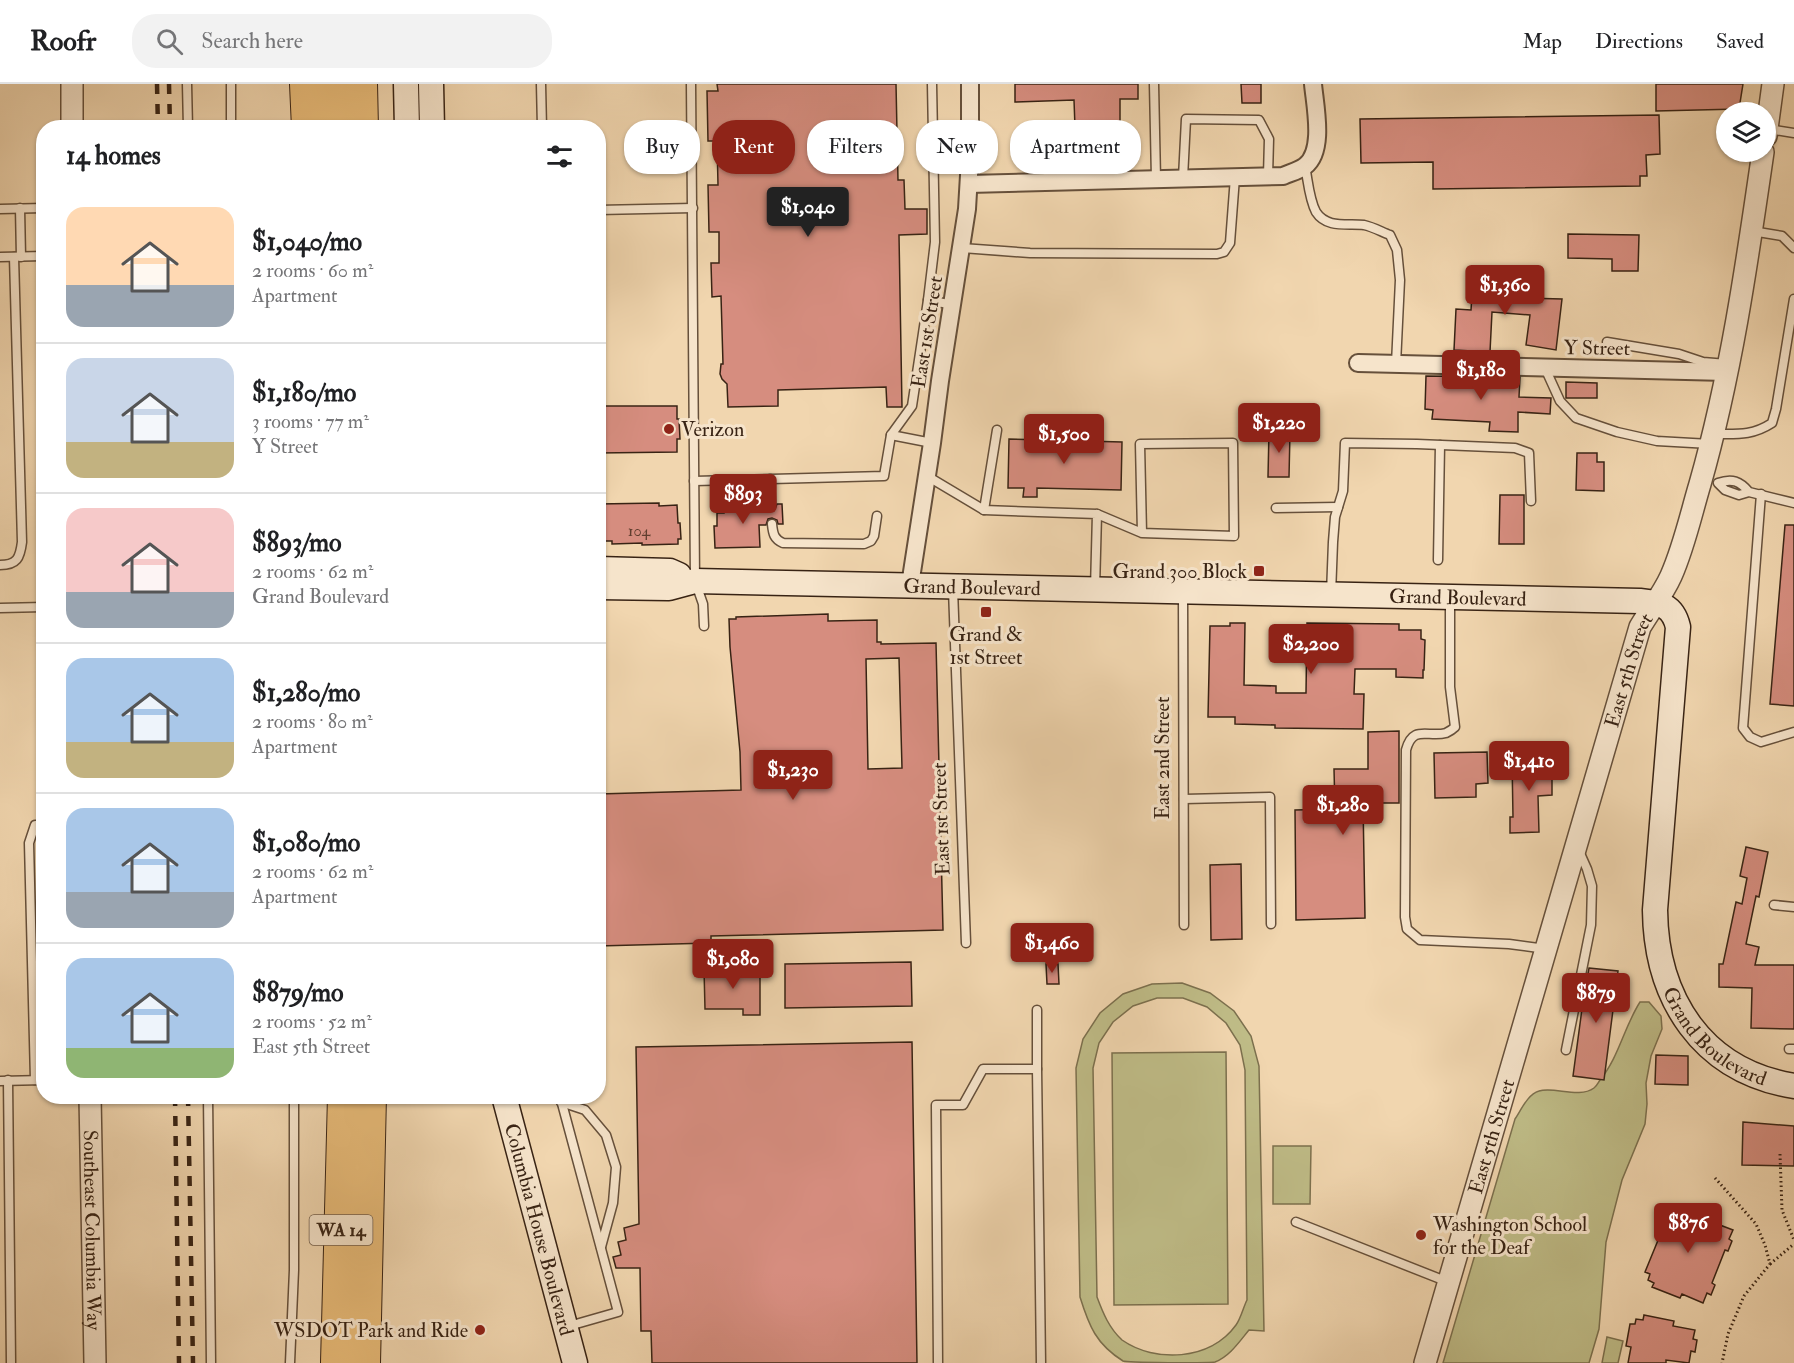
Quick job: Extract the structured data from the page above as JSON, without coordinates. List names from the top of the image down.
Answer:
{
  "streets": {
    "highway": ["WA 14"],
    "main road": ["Grand Boulevard", "Columbia House Boulevard"],
    "street": [
      "East 1st Street",
      "Y Street",
      "East 5th Street",
      "Southeast Columbia Way"
    ],
    "lane": ["East 2nd Street"]
  },
  "crossings": [
    ["East 1st Street", "Grand Boulevard"],
    ["Y Street", "East 5th Street"],
    ["Grand Boulevard", "East 5th Street"],
    ["Grand Boulevard", "East 2nd Street"]
  ],
  "places": {
    "other": ["Verizon", "Washington School for the Deaf", "WSDOT Park and Ride"],
    "transit": ["Grand 300 Block", "Grand & 1st Street"]
  },
  "house_numbers": ["104"],
  "page": {
    "header": "Roofr",
    "search": "Search here",
    "nav": ["Map", "Directions", "Saved"],
    "chip": [
      "Buy",
      "Rent",
      "Filters",
      "New",
      "Apartment"
    ],
    "heading": "14 homes",
    "price": [
      "$1,040",
      "$1,360",
      "$1,180",
      "$1,220",
      "$1,500",
      "$893",
      "$2,200",
      "$1,410",
      "$1,230",
      "$1,280",
      "$1,460",
      "$1,080",
      "$879",
      "$876"
    ],
    "list": [
      {
        "name": "$1,040/mo",
        "note": "2 rooms · 60 m² · Apartment"
      },
      {
        "name": "$1,180/mo",
        "note": "3 rooms · 77 m² · Y Street"
      },
      {
        "name": "$893/mo",
        "note": "2 rooms · 62 m² · Grand Boulevard"
      },
      {
        "name": "$1,280/mo",
        "note": "2 rooms · 80 m² · Apartment"
      },
      {
        "name": "$1,080/mo",
        "note": "2 rooms · 62 m² · Apartment"
      },
      {
        "name": "$879/mo",
        "note": "2 rooms · 52 m² · East 5th Street"
      }
    ]
  }
}
